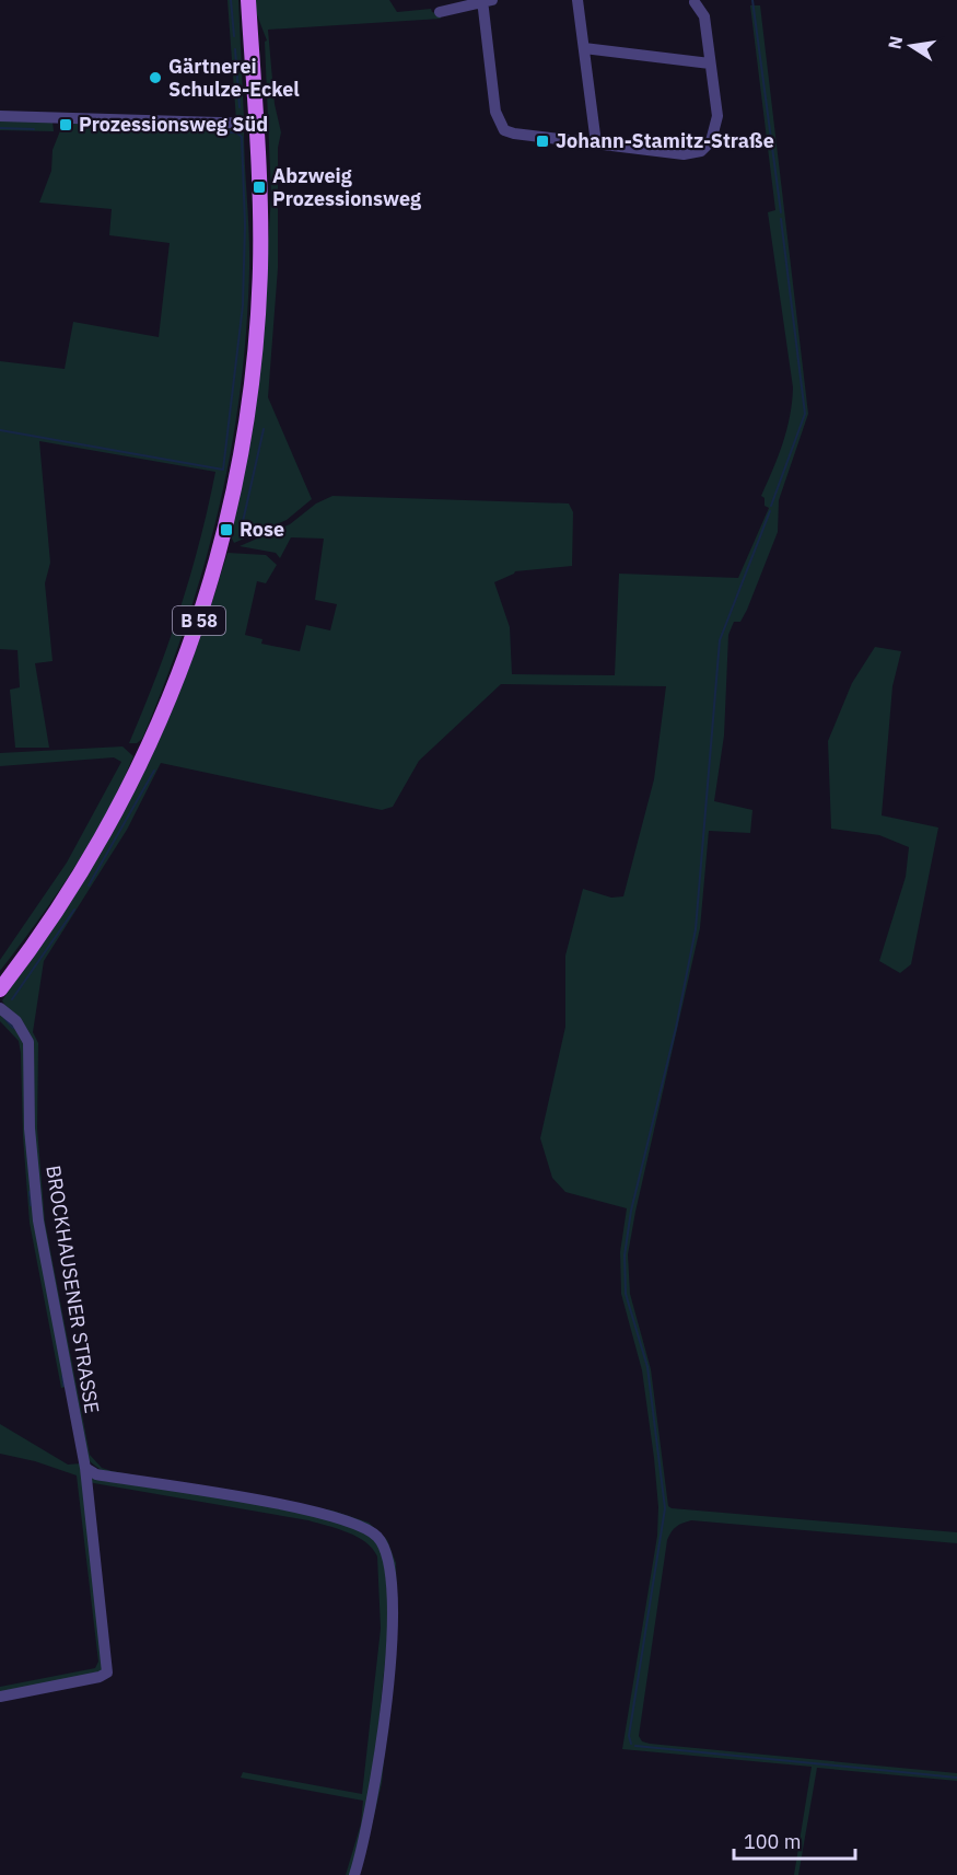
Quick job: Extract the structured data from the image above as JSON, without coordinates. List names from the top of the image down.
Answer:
{
  "streets": {
    "main road": ["B 58"],
    "street": ["BROCKHAUSENER STRASSE"]
  },
  "places": {
    "other": ["Gärtnerei Schulze-Eckel"],
    "transit": [
      "Prozessionsweg Süd",
      "Johann-Stamitz-Straße",
      "Abzweig Prozessionsweg",
      "Rose"
    ]
  },
  "scale_bar": "100 m",
  "north": "left"
}
